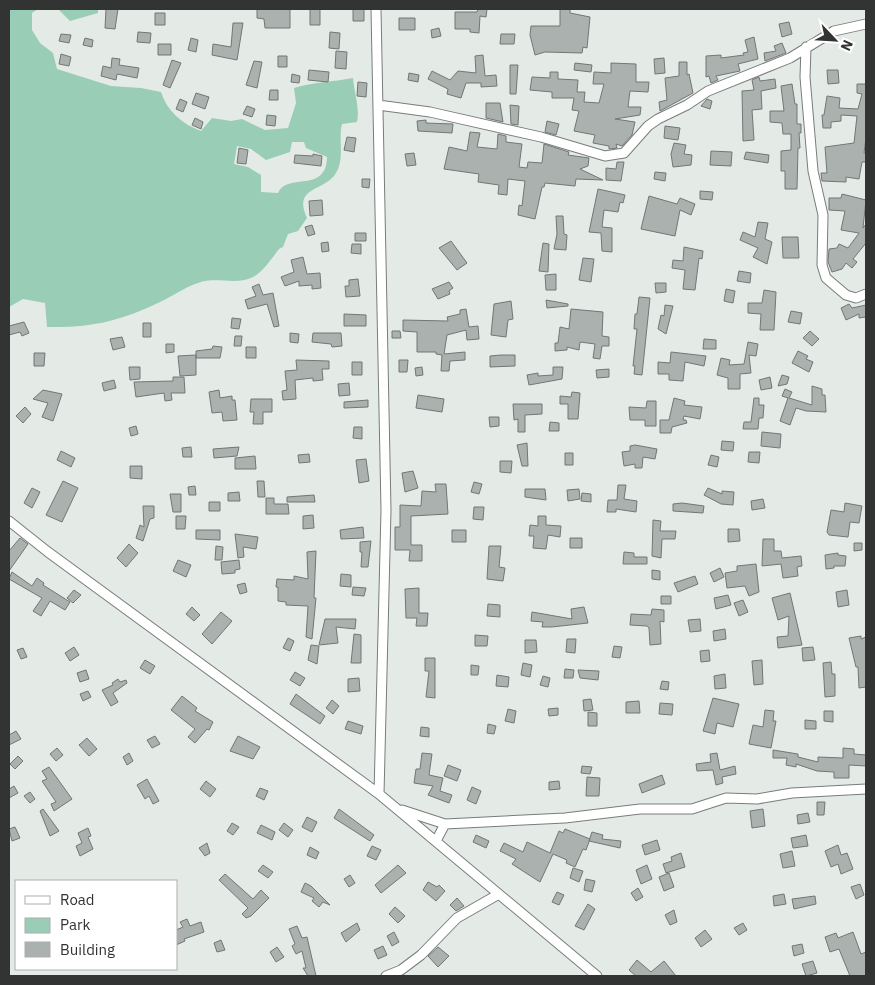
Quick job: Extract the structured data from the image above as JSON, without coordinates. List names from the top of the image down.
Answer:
{
  "legend": ["Road", "Park", "Building"],
  "north": "bottom right"
}
